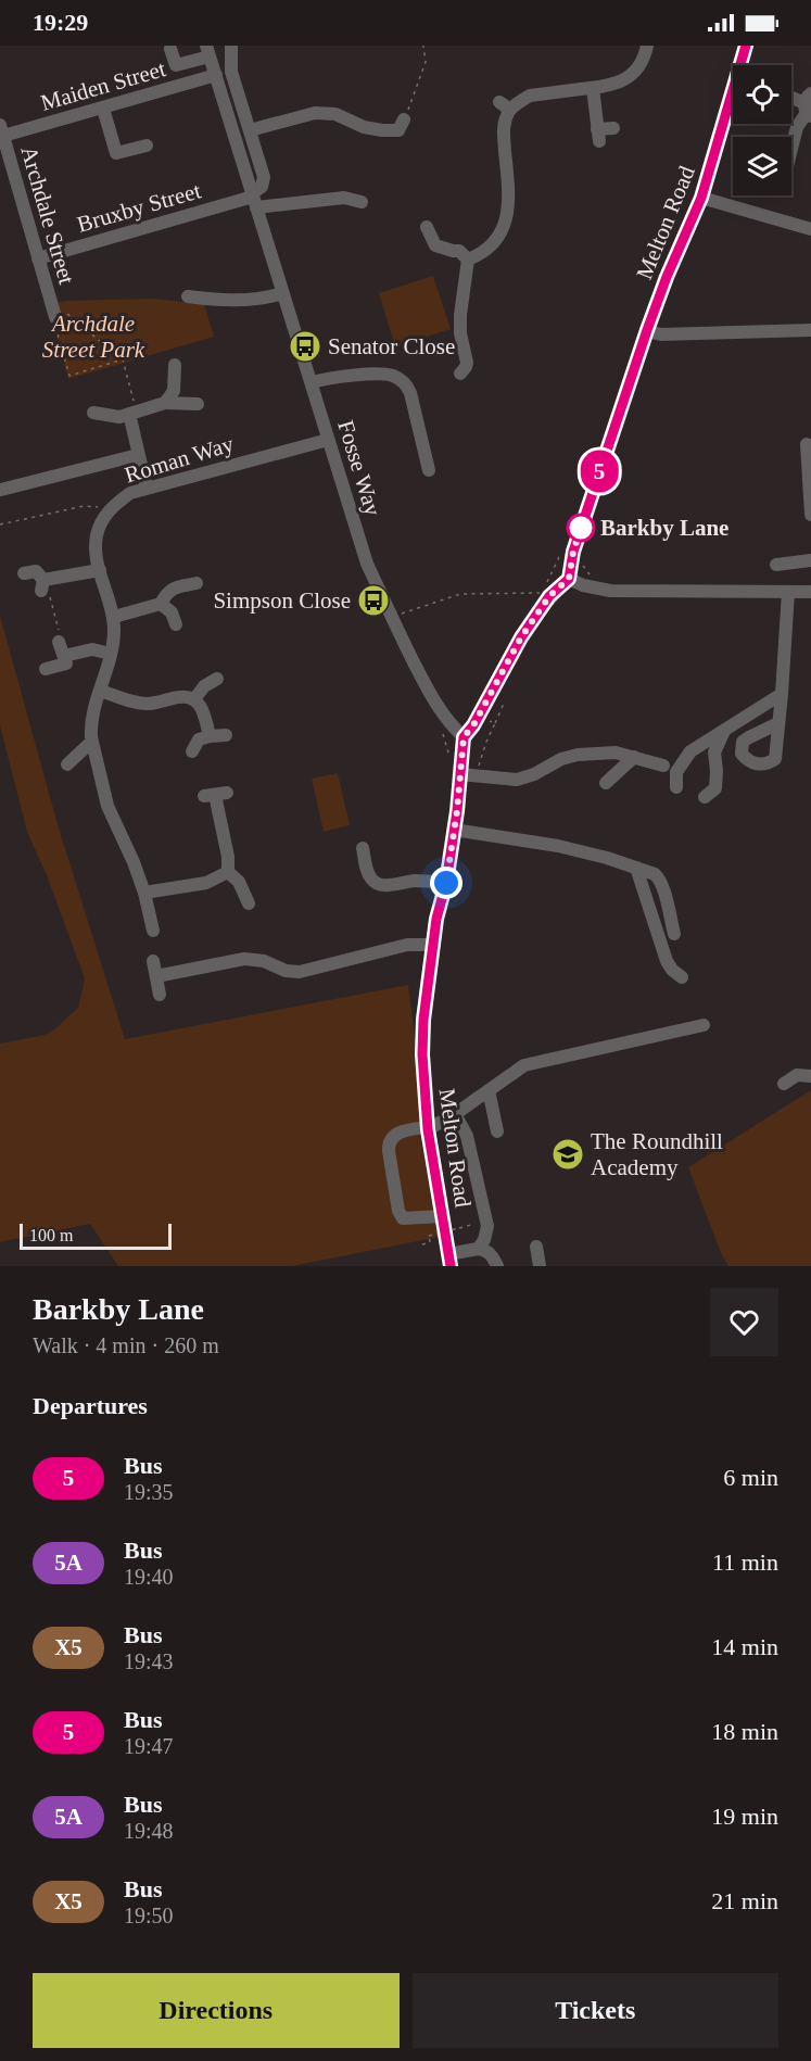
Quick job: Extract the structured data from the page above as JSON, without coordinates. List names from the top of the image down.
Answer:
{
  "streets": {
    "street": [
      "Maiden Street",
      "Bruxby Street",
      "Archdale Street",
      "Melton Road",
      "Roman Way",
      "Fosse Way"
    ]
  },
  "crossings": [
    ["Maiden Street", "Archdale Street"],
    ["Maiden Street", "Fosse Way"],
    ["Bruxby Street", "Archdale Street"],
    ["Bruxby Street", "Fosse Way"],
    ["Melton Road", "Fosse Way"],
    ["Roman Way", "Fosse Way"]
  ],
  "parks": ["Archdale Street Park"],
  "places": {
    "bus stop": ["Senator Close", "Simpson Close"],
    "other": ["Barkby Lane"],
    "school or university": ["The Roundhill Academy"]
  },
  "lines": ["bus line 5"],
  "scale_bar": "100 m",
  "page": {
    "status": "19:29",
    "on_map": "5",
    "scale": "100 m",
    "heading": [
      ["Barkby Lane", "Walk · 4 min · 260 m"],
      "Departures"
    ],
    "list": [
      {
        "mark": "5",
        "name": "Bus",
        "note": "19:35",
        "value": "6 min"
      },
      {
        "mark": "5A",
        "name": "Bus",
        "note": "19:40",
        "value": "11 min"
      },
      {
        "mark": "X5",
        "name": "Bus",
        "note": "19:43",
        "value": "14 min"
      },
      {
        "mark": "5",
        "name": "Bus",
        "note": "19:47",
        "value": "18 min"
      },
      {
        "mark": "5A",
        "name": "Bus",
        "note": "19:48",
        "value": "19 min"
      },
      {
        "mark": "X5",
        "name": "Bus",
        "note": "19:50",
        "value": "21 min"
      }
    ],
    "buttons": ["Directions", "Tickets"]
  }
}
